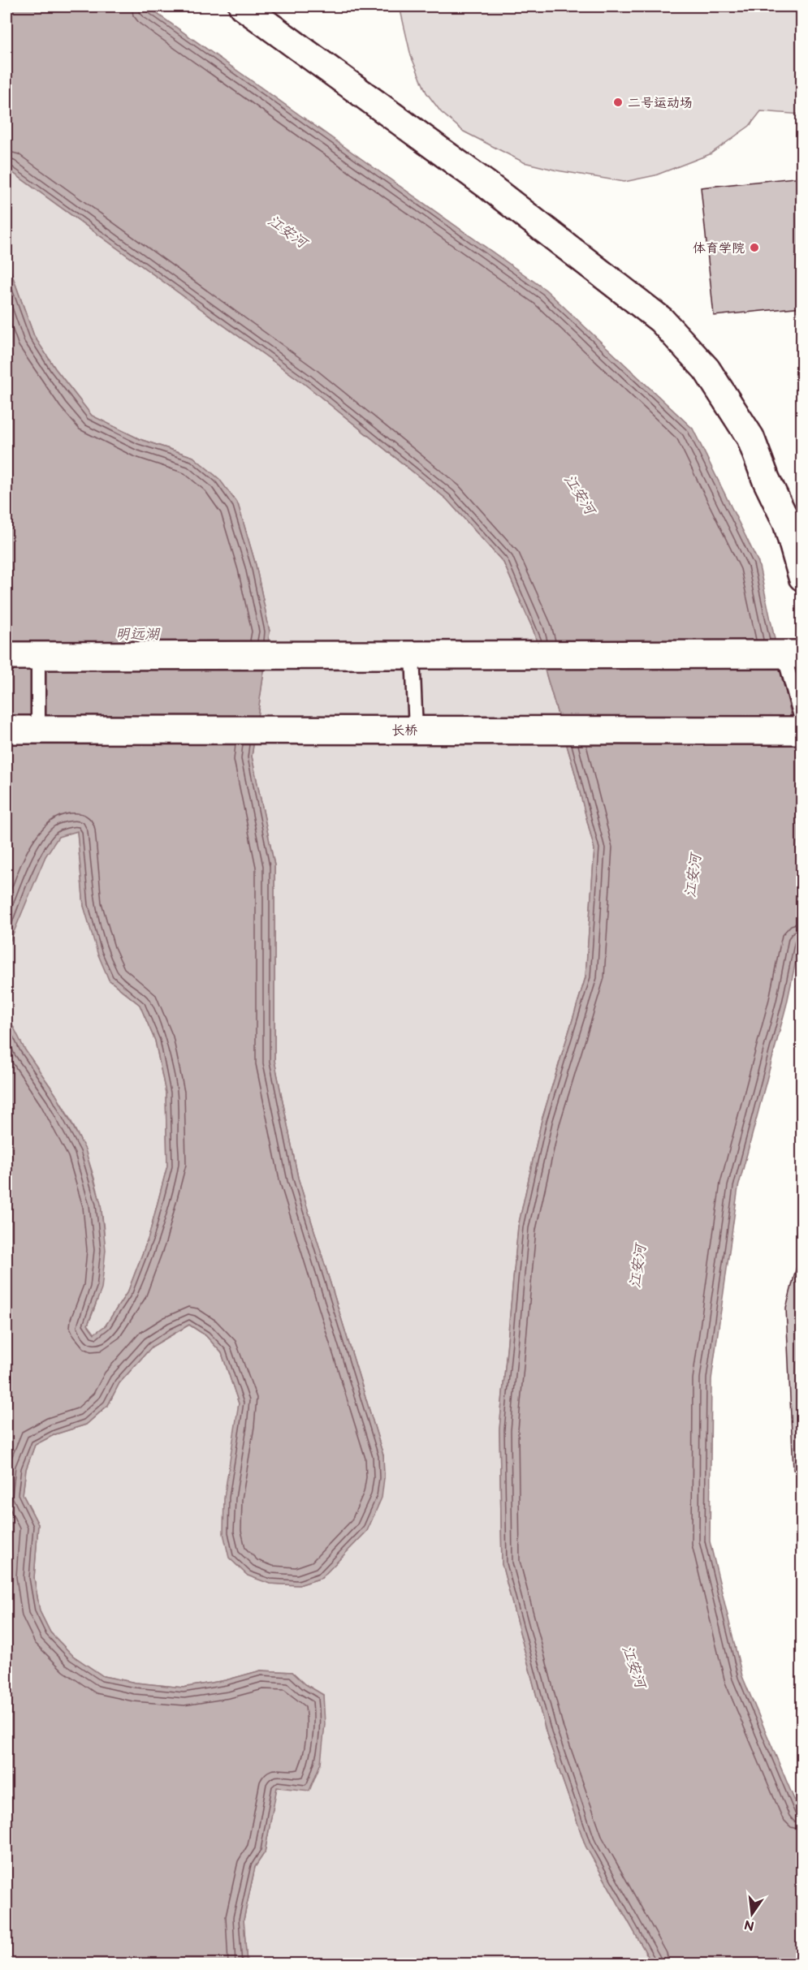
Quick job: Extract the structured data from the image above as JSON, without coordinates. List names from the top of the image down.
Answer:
{
  "streets": {
    "street": ["长桥"]
  },
  "water": ["江安河", "明远湖"],
  "places": ["二号运动场", "体育学院"],
  "north": "bottom"
}
